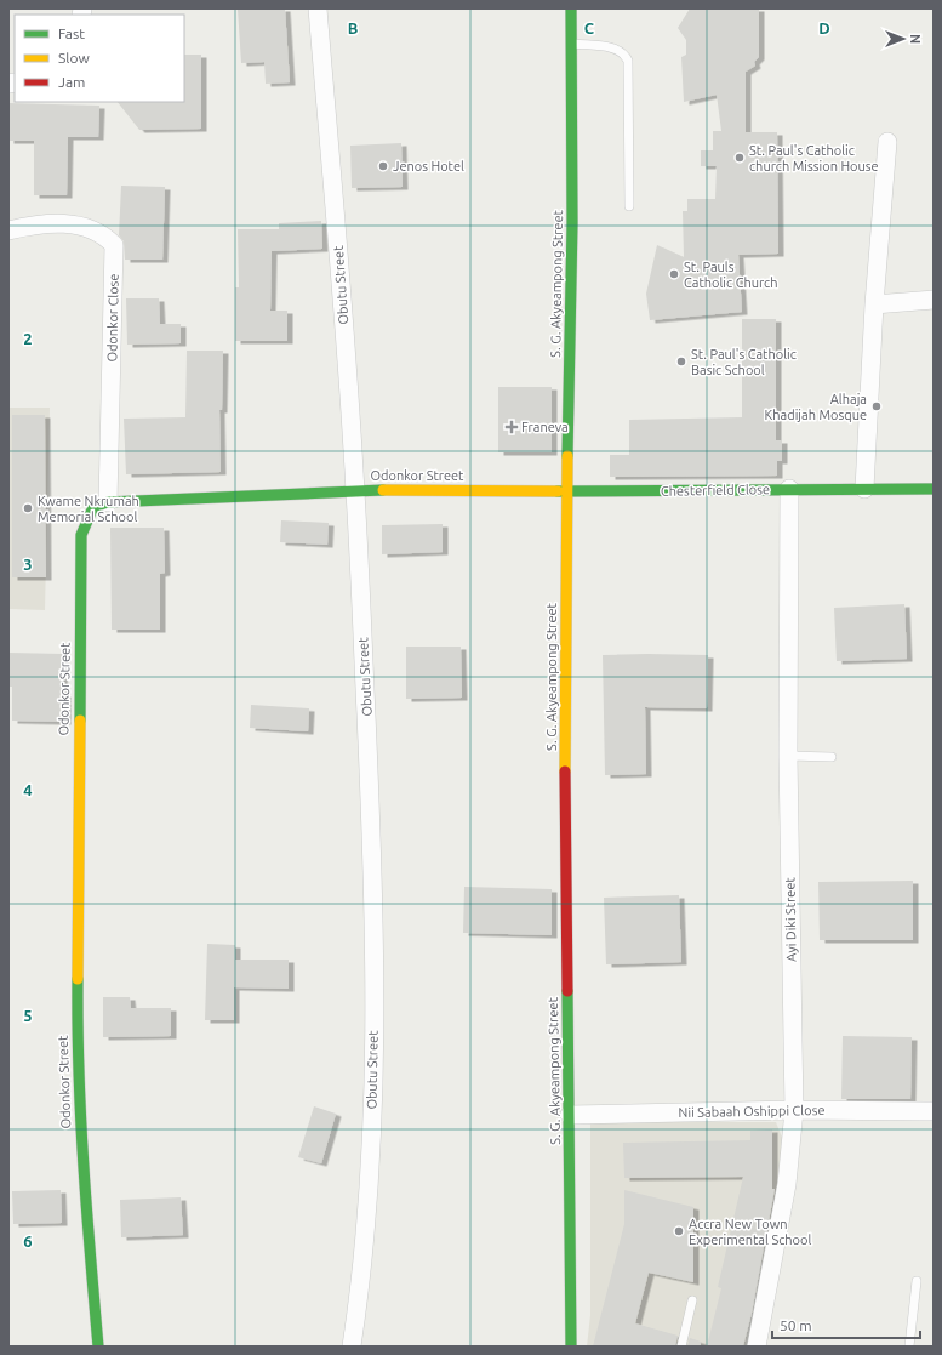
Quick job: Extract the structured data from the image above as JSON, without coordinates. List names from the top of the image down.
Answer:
{
  "streets": {
    "street": [
      "S. G. Akyeampong Street",
      "Obutu Street",
      "Odonkor Close",
      "Odonkor Street",
      "Chesterfield Close",
      "Ayi Diki Street",
      "Nii Sabaah Oshippi Close"
    ]
  },
  "crossings": [
    ["S. G. Akyeampong Street", "Odonkor Street"],
    ["S. G. Akyeampong Street", "Chesterfield Close"],
    ["S. G. Akyeampong Street", "Nii Sabaah Oshippi Close"],
    ["Obutu Street", "Odonkor Street"],
    ["Odonkor Close", "Odonkor Street"],
    ["Odonkor Street", "Chesterfield Close"],
    ["Chesterfield Close", "Ayi Diki Street"],
    ["Ayi Diki Street", "Nii Sabaah Oshippi Close"]
  ],
  "places": {
    "other": [
      "St. Paul's Catholic church Mission House",
      "Jenos Hotel",
      "St. Pauls Catholic Church",
      "St. Paul's Catholic Basic School",
      "Alhaja Khadijah Mosque",
      "Kwame Nkrumah Memorial School",
      "Accra New Town Experimental School"
    ],
    "health": ["Franeva"]
  },
  "legend": ["Fast", "Slow", "Jam"],
  "scale_bar": "50 m",
  "north": "right",
  "grid": {
    "columns": ["B", "C", "D"],
    "rows": [
      "2",
      "3",
      "4",
      "5",
      "6"
    ]
  }
}
